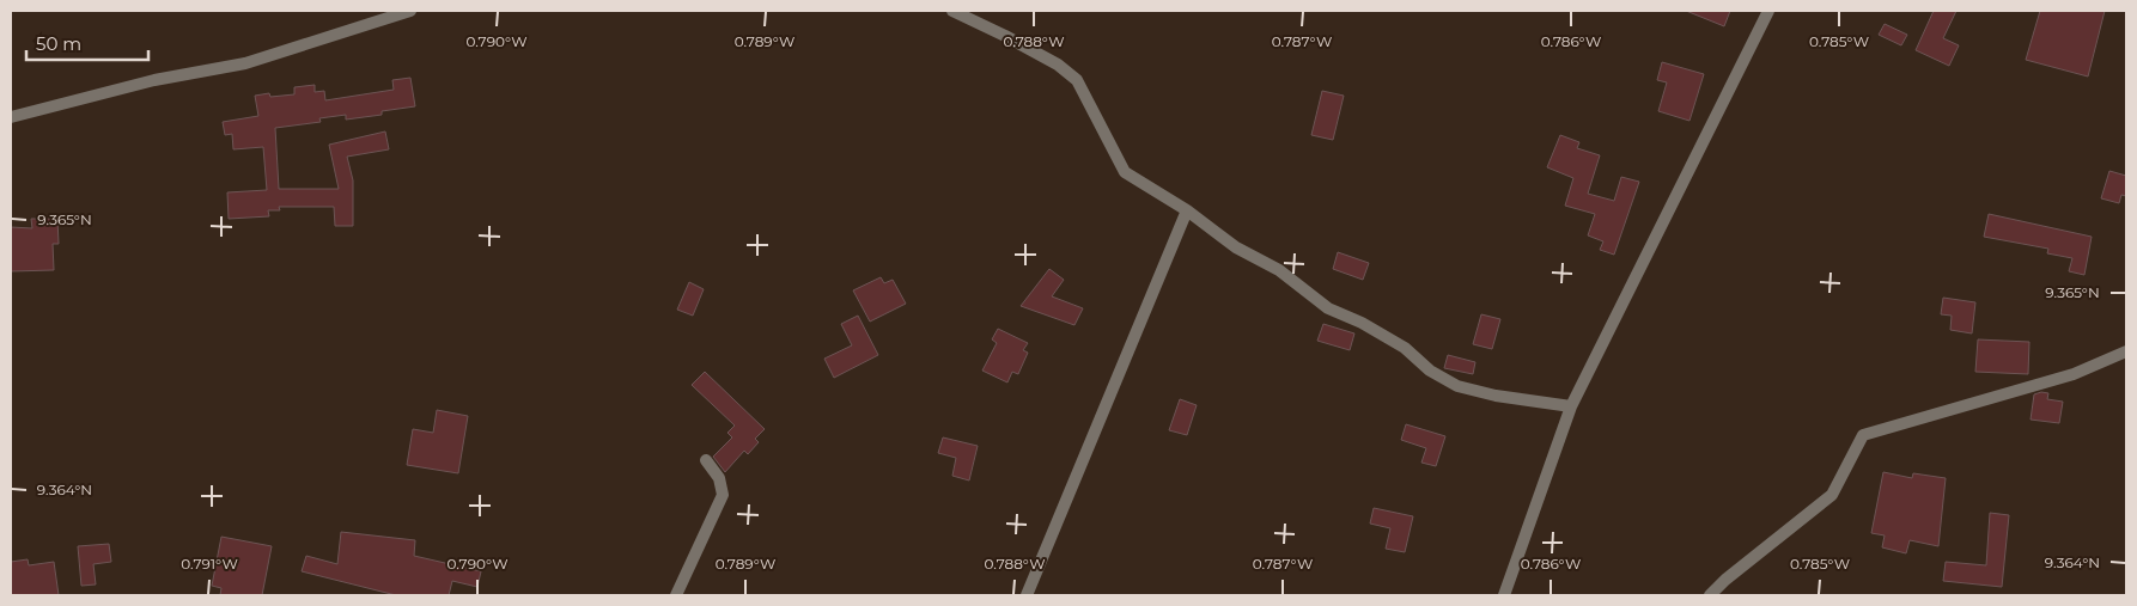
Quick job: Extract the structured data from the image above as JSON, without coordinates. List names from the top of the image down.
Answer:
{
  "scale_bar": "50 m",
  "coordinates": [
    "0.790°W",
    "0.789°W",
    "0.788°W",
    "0.787°W",
    "0.786°W",
    "0.785°W",
    "9.365°N",
    "9.364°N",
    "0.791°W"
  ]
}
